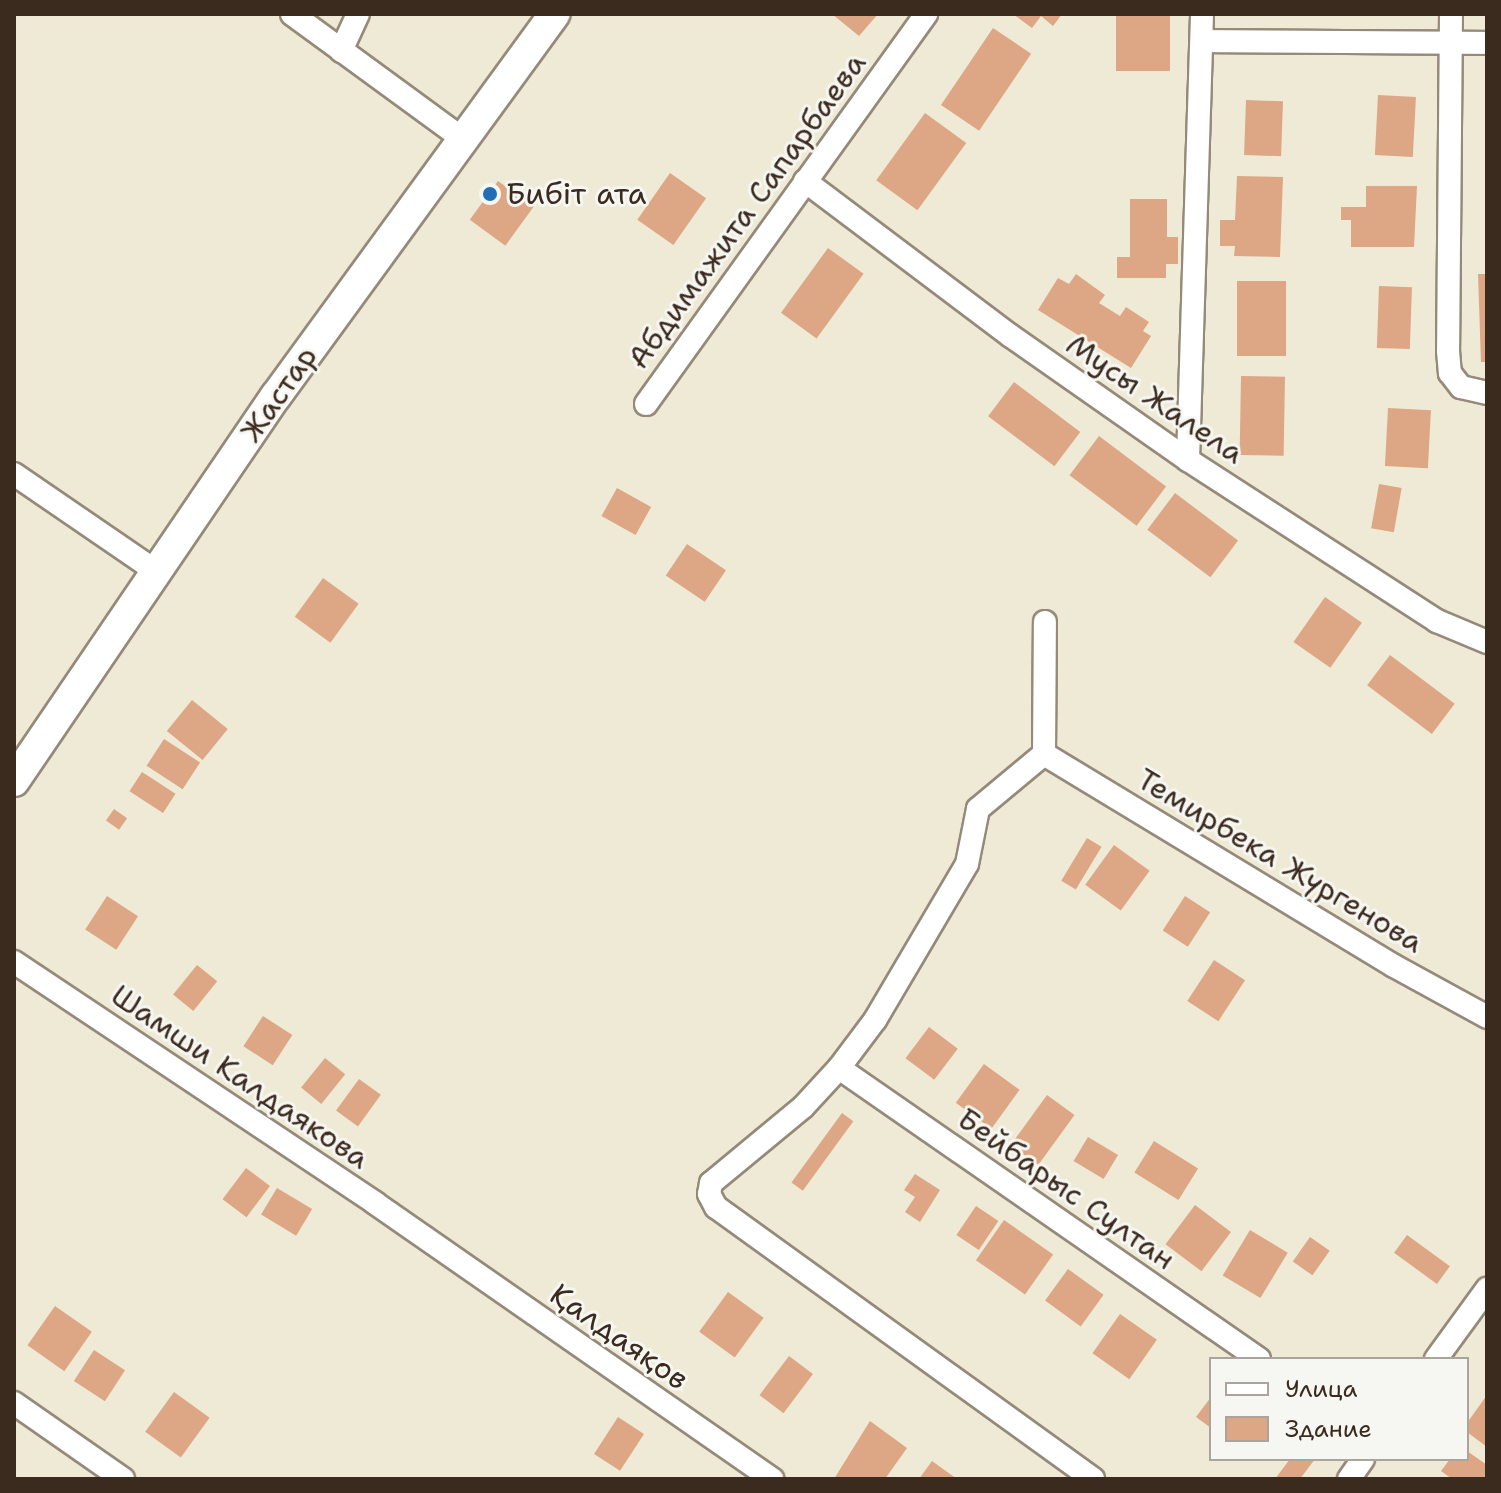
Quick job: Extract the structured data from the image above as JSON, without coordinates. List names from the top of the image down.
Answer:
{
  "streets": {
    "street": [
      "Абдимажита Сапарбаева",
      "Жастар",
      "Мусы Жалела",
      "Темирбека Жүргенова",
      "Шамши Калдаякова",
      "Бейбарыс Султан",
      "Қалдаяқов"
    ]
  },
  "crossings": [
    ["Абдимажита Сапарбаева", "Мусы Жалела"],
    ["Шамши Калдаякова", "Қалдаяқов"]
  ],
  "places": ["Бибіт ата"],
  "legend": ["Улица", "Здание"]
}
